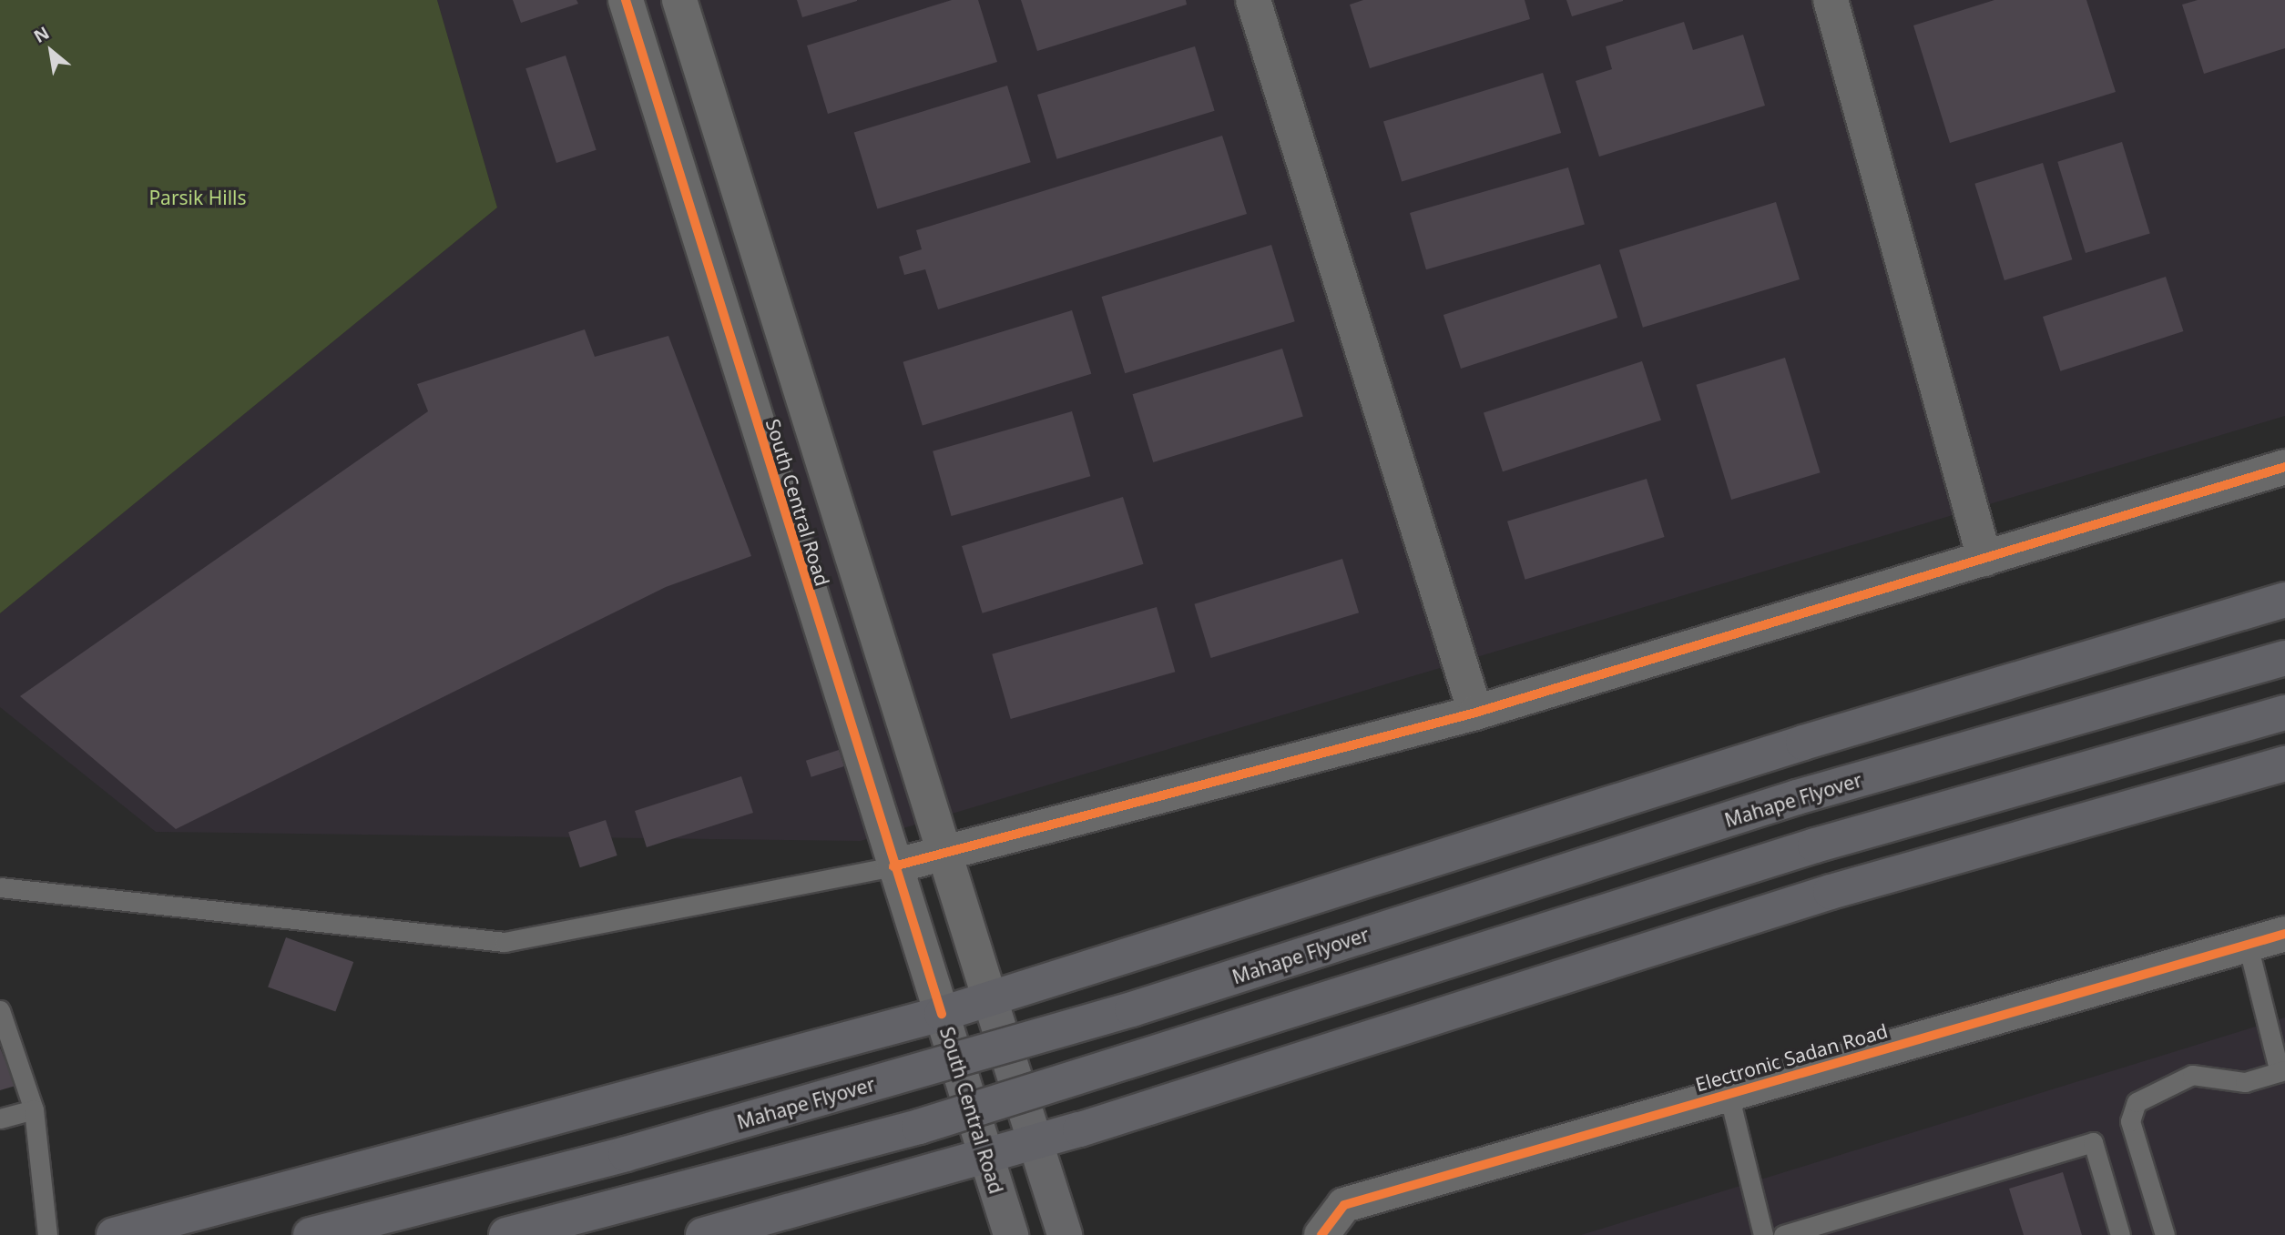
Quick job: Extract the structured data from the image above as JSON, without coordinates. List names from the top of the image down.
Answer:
{
  "streets": {
    "main road": ["South Central Road", "Mahape Flyover"],
    "street": ["Electronic Sadan Road"]
  },
  "parks": ["Parsik Hills"],
  "north": "top left"
}
